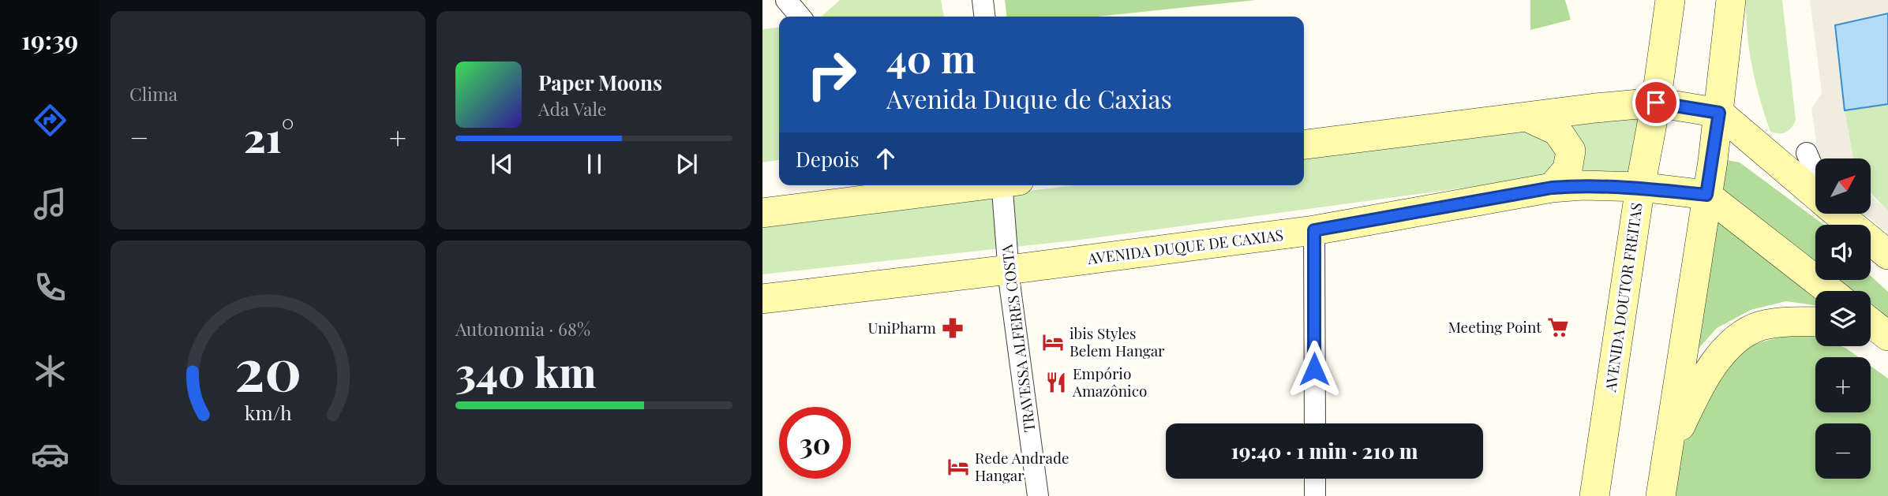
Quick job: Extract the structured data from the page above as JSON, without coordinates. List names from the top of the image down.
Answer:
{
  "streets": {
    "main road": ["AVENIDA DUQUE DE CAXIAS", "AVENIDA DOUTOR FREITAS"],
    "street": ["TRAVESSA ALFERES COSTA"]
  },
  "crossings": [
    ["AVENIDA DUQUE DE CAXIAS", "AVENIDA DOUTOR FREITAS"],
    ["AVENIDA DUQUE DE CAXIAS", "TRAVESSA ALFERES COSTA"]
  ],
  "places": {
    "supermarket": ["Meeting Point"],
    "pharmacy": ["UniPharm"],
    "hotel": ["ibis Styles Belem Hangar", "Rede Andrade Hangar"],
    "restaurant": ["Empório Amazônico"]
  },
  "north": "top right",
  "page": {
    "tabs": "19:39",
    "tile": [
      "Clima",
      ["Autonomia · 68%", "340 km"]
    ],
    "turn": ["40 m", "Avenida Duque de Caxias"],
    "song": ["Paper Moons", "Ada Vale"],
    "heat": ["−", "21°", "+"],
    "then": "Depois",
    "map_buttons": ["+", "−"],
    "limit": "30",
    "trip": "19:40 · 1 min · 210 m",
    "gauge": ["20", "km/h"]
  }
}
